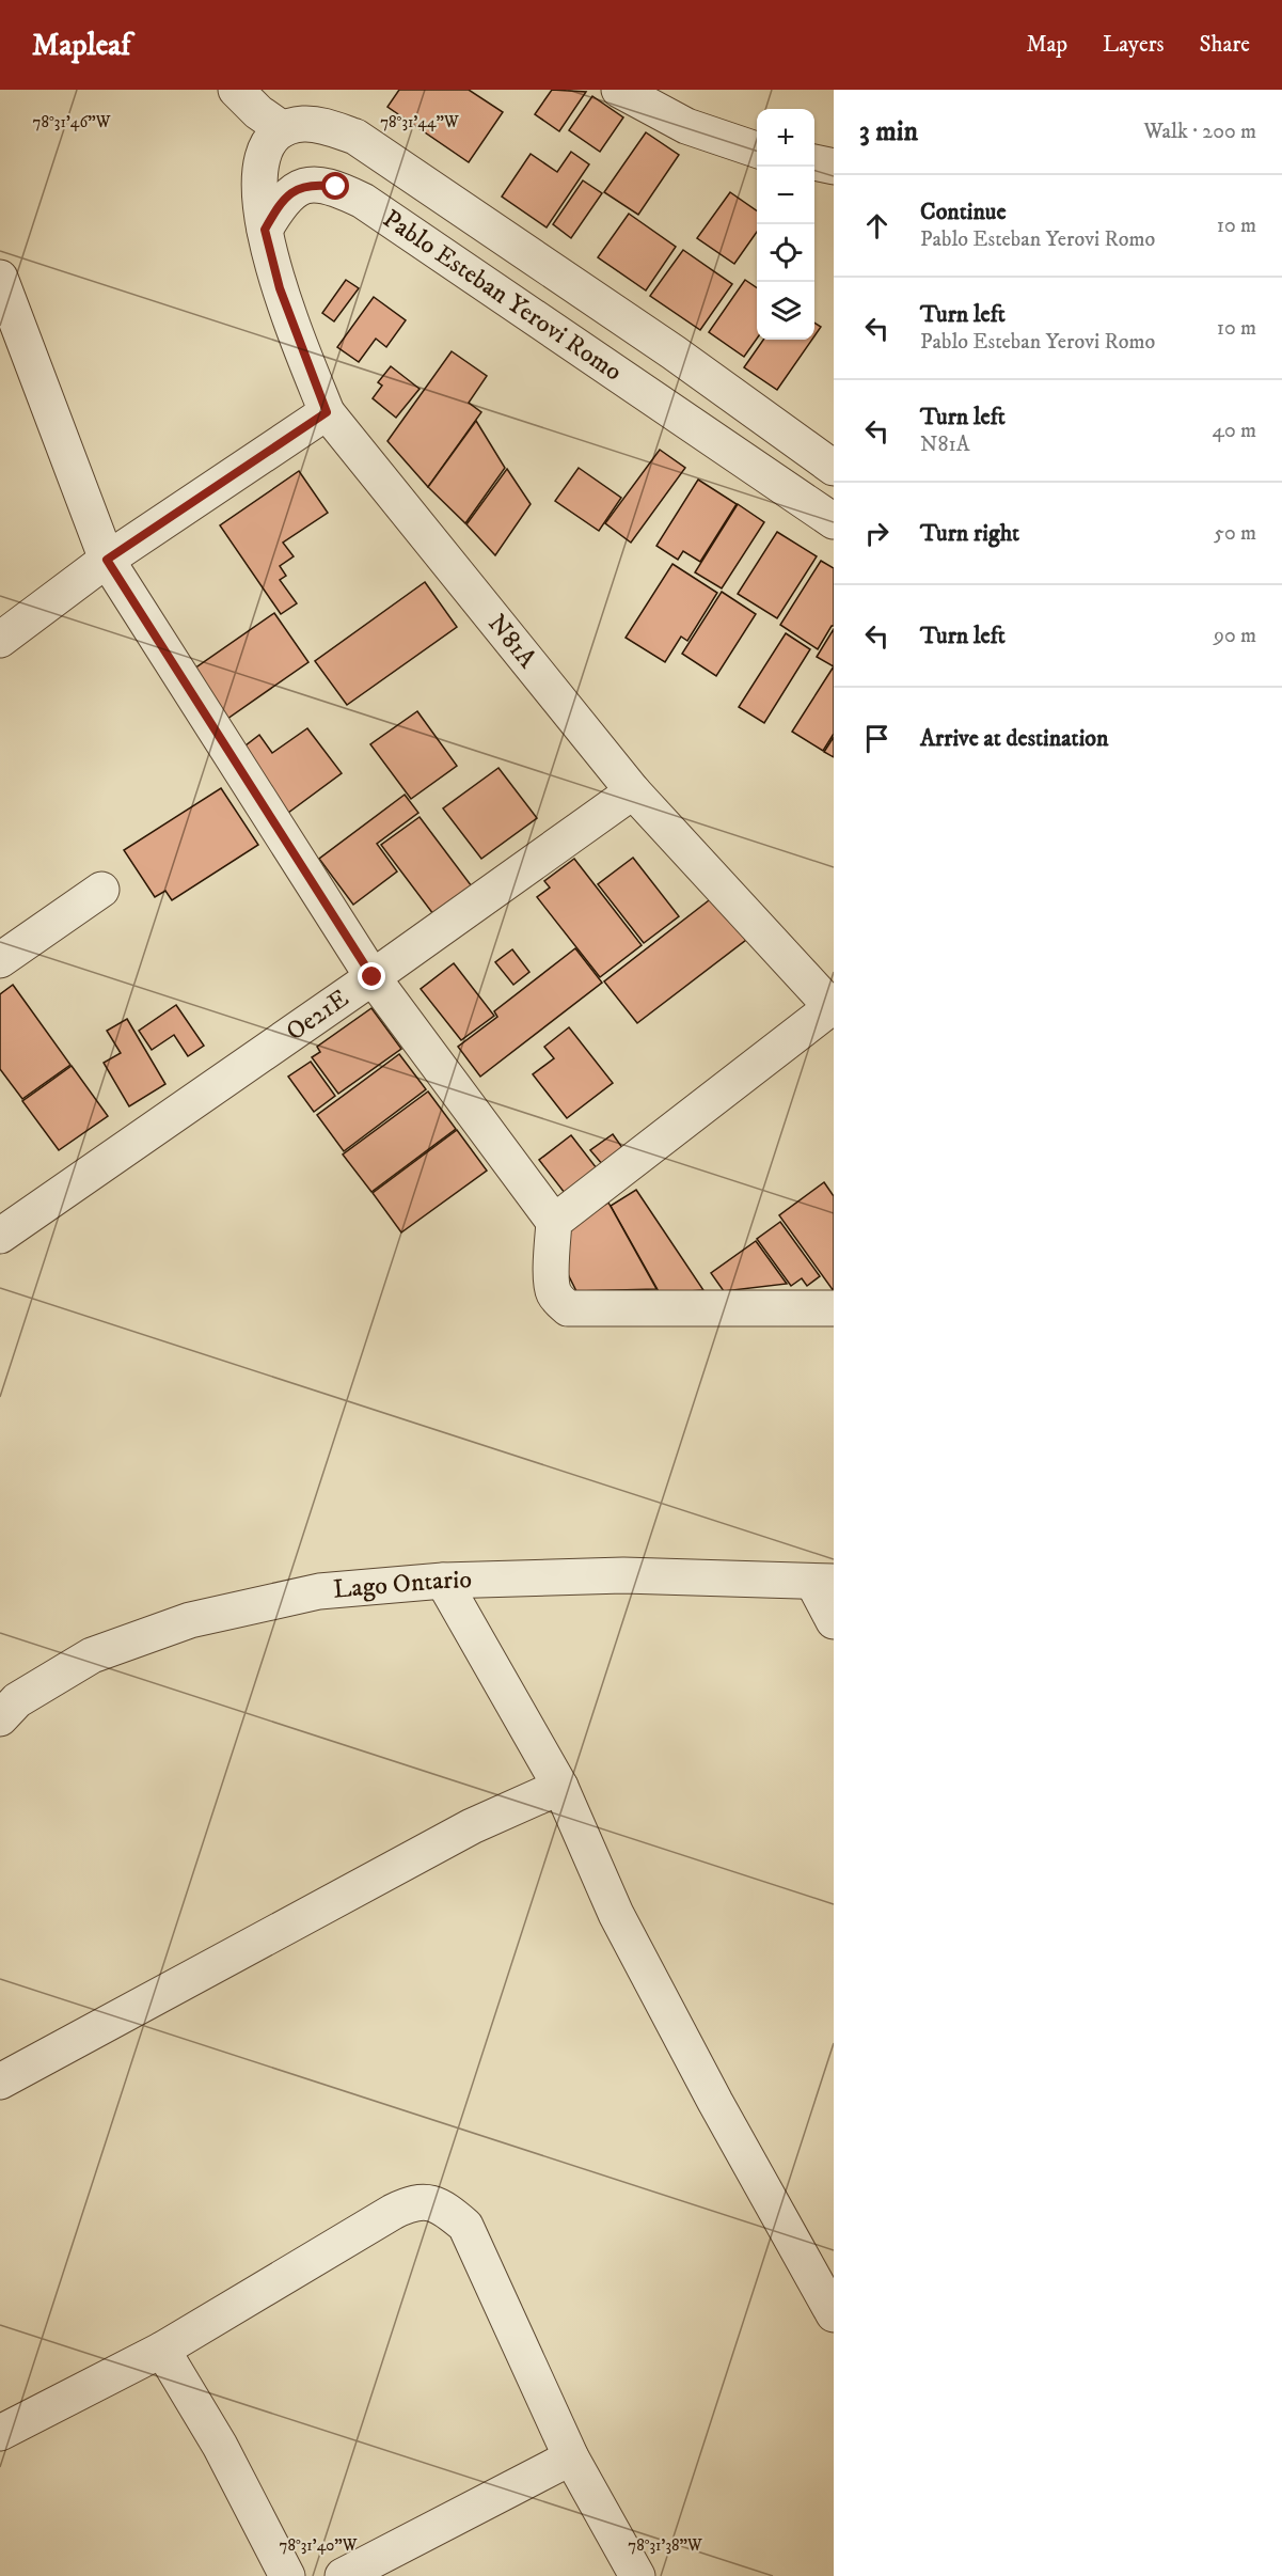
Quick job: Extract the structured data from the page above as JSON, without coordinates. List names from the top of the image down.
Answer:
{
  "streets": {
    "street": [
      "Pablo Esteban Yerovi Romo",
      "N81A",
      "Oe21E",
      "Lago Ontario"
    ]
  },
  "crossings": [
    ["Pablo Esteban Yerovi Romo", "N81A"],
    ["N81A", "Oe21E"]
  ],
  "page": {
    "header": "Mapleaf",
    "nav": ["Map", "Layers", "Share"],
    "heading": ["3 min", "Walk · 200 m"],
    "map_buttons": ["+", "−"],
    "list": [
      ["Continue", "Pablo Esteban Yerovi Romo", "10 m"],
      ["Turn left", "Pablo Esteban Yerovi Romo", "10 m"],
      ["Turn left", "N81A", "40 m"],
      ["Turn right", "50 m"],
      ["Turn left", "90 m"],
      "Arrive at destination"
    ]
  },
  "coordinates": [
    "78°31'46\"W",
    "78°31'44\"W",
    "78°31'40\"W",
    "78°31'38\"W"
  ]
}
